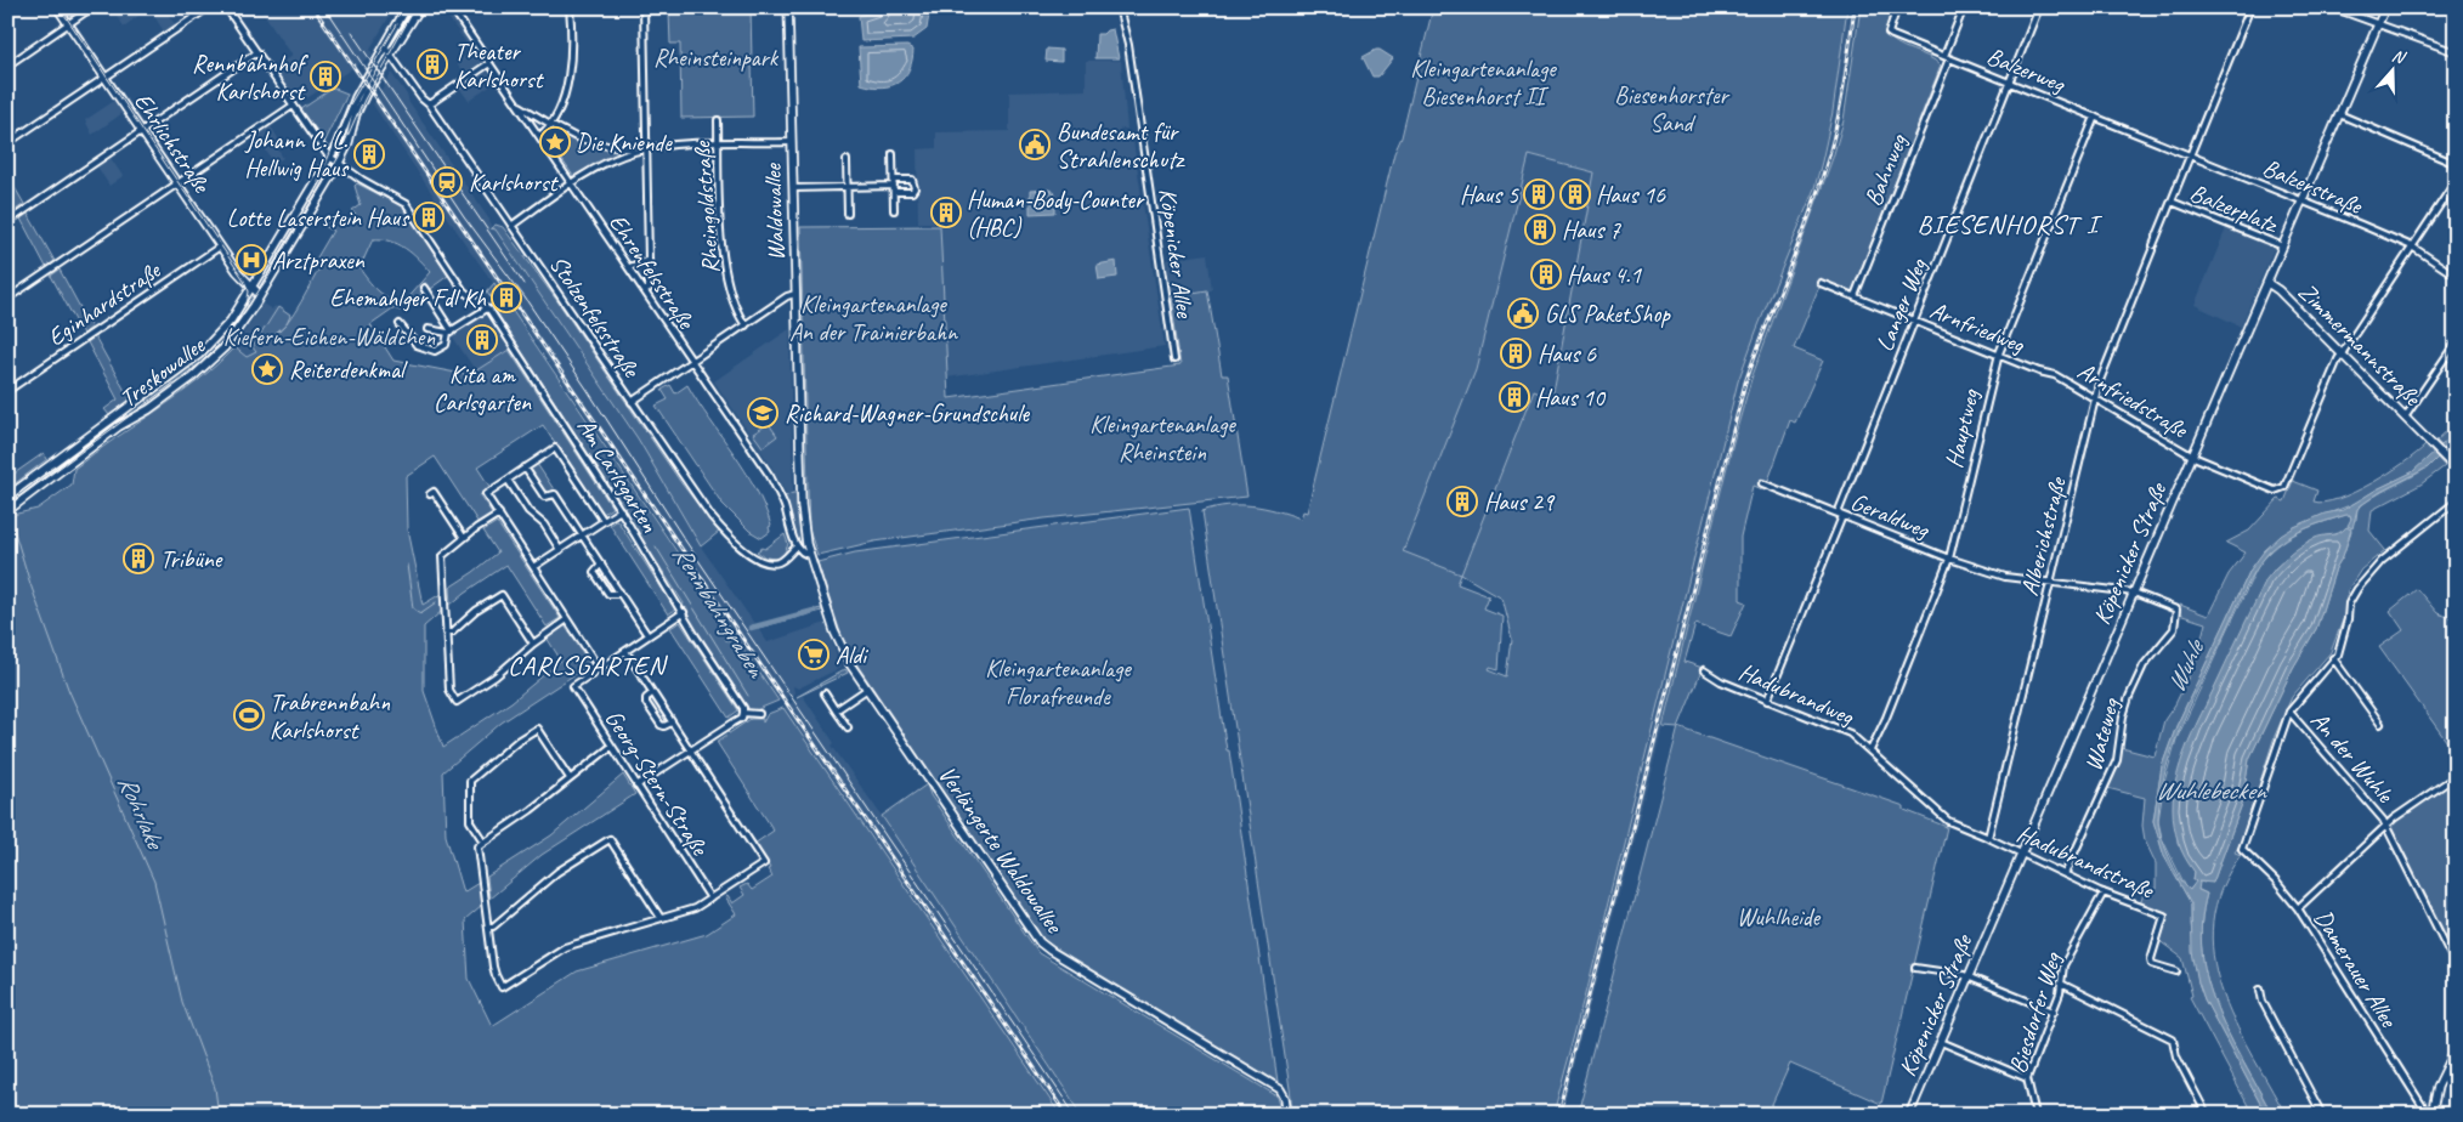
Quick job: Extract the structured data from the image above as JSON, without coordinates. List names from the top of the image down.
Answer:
{
  "streets": {
    "main road": [
      "Ehrlichstraße",
      "Waldowallee",
      "Zimmermannstraße",
      "Treskowallee",
      "Köpenicker Straße",
      "Verlängerte Waldowallee"
    ],
    "street": [
      "Balzerweg",
      "Bahnweg",
      "Balzerstraße",
      "Rheingoldstraße",
      "Balzerplatz",
      "Köpenicker Allee",
      "Ehrenfelsstraße",
      "Eginhardstraße",
      "Langer Weg",
      "Stolzenfelsstraße",
      "Arnfriedweg",
      "Arnfriedstraße",
      "Hauptweg",
      "Am Carlsgarten",
      "Geraldweg",
      "Alberichstraße",
      "Hadubrandweg",
      "Wateweg",
      "An der Wuhle",
      "Georg-Stern-Straße",
      "Hadubrandstraße",
      "Damerauer Allee",
      "Biesdorfer Weg"
    ]
  },
  "crossings": [
    ["Balzerweg", "Bahnweg"],
    ["Balzerweg", "Balzerstraße"],
    ["Balzerweg", "Langer Weg"],
    ["Balzerweg", "Hauptweg"],
    ["Ehrlichstraße", "Eginhardstraße"],
    ["Ehrlichstraße", "Treskowallee"],
    ["Bahnweg", "Arnfriedweg"],
    ["Balzerstraße", "Alberichstraße"],
    ["Balzerstraße", "Köpenicker Straße"],
    ["Balzerplatz", "Alberichstraße"],
    ["Balzerplatz", "Köpenicker Straße"],
    ["Waldowallee", "Verlängerte Waldowallee"],
    ["Ehrenfelsstraße", "Stolzenfelsstraße"],
    ["Langer Weg", "Arnfriedweg"],
    ["Langer Weg", "Geraldweg"],
    ["Langer Weg", "Hadubrandweg"],
    ["Stolzenfelsstraße", "Treskowallee"],
    ["Arnfriedweg", "Arnfriedstraße"],
    ["Arnfriedweg", "Hauptweg"],
    ["Zimmermannstraße", "Arnfriedstraße"],
    ["Zimmermannstraße", "Köpenicker Straße"],
    ["Treskowallee", "Am Carlsgarten"],
    ["Arnfriedstraße", "Alberichstraße"],
    ["Arnfriedstraße", "Köpenicker Straße"],
    ["Hauptweg", "Geraldweg"],
    ["Hauptweg", "Hadubrandweg"],
    ["Geraldweg", "Alberichstraße"],
    ["Geraldweg", "Köpenicker Straße"],
    ["Geraldweg", "Wateweg"],
    ["Alberichstraße", "Hadubrandstraße"],
    ["Köpenicker Straße", "Hadubrandstraße"],
    ["Hadubrandweg", "Hadubrandstraße"],
    ["Wateweg", "Hadubrandstraße"],
    ["An der Wuhle", "Damerauer Allee"],
    ["Hadubrandstraße", "Biesdorfer Weg"]
  ],
  "districts": ["BIESENHORST I", "CARLSGARTEN"],
  "water": [
    "Rennbahngraben",
    "Wuhle",
    "Wuhlebecken",
    "Rohrlake"
  ],
  "parks": [
    "Rheinsteinpark",
    "Kleingartenanlage Biesenhorst II",
    "Biesenhorster Sand",
    "Kleingartenanlage An der Trainierbahn",
    "Kiefern-Eichen-Wäldchen",
    "Kleingartenanlage Rheinstein",
    "Kleingartenanlage Florafreunde",
    "Wuhlheide"
  ],
  "places": {
    "building": [
      "Theater Karlshorst",
      "Rennbahnhof Karlshorst",
      "Johann C. L. Hellwig Haus",
      "Haus 5",
      "Haus 16",
      "Human-Body-Counter (HBC)",
      "Lotte Laserstein Haus",
      "Haus 7",
      "Haus 4.1",
      "Ehemahlger Fdl Kh",
      "Kita am Carlsgarten",
      "Haus 6",
      "Haus 10",
      "Haus 29",
      "Tribüne"
    ],
    "place": ["Die Kniende", "Reiterdenkmal"],
    "public building": ["Bundesamt für Strahlenschutz", "GLS PaketShop"],
    "station": ["Karlshorst"],
    "hospital": ["Arztpraxen"],
    "school or university": ["Richard-Wagner-Grundschule"],
    "supermarket": ["Aldi"],
    "sports": ["Trabrennbahn Karlshorst"]
  },
  "north": "top"
}
